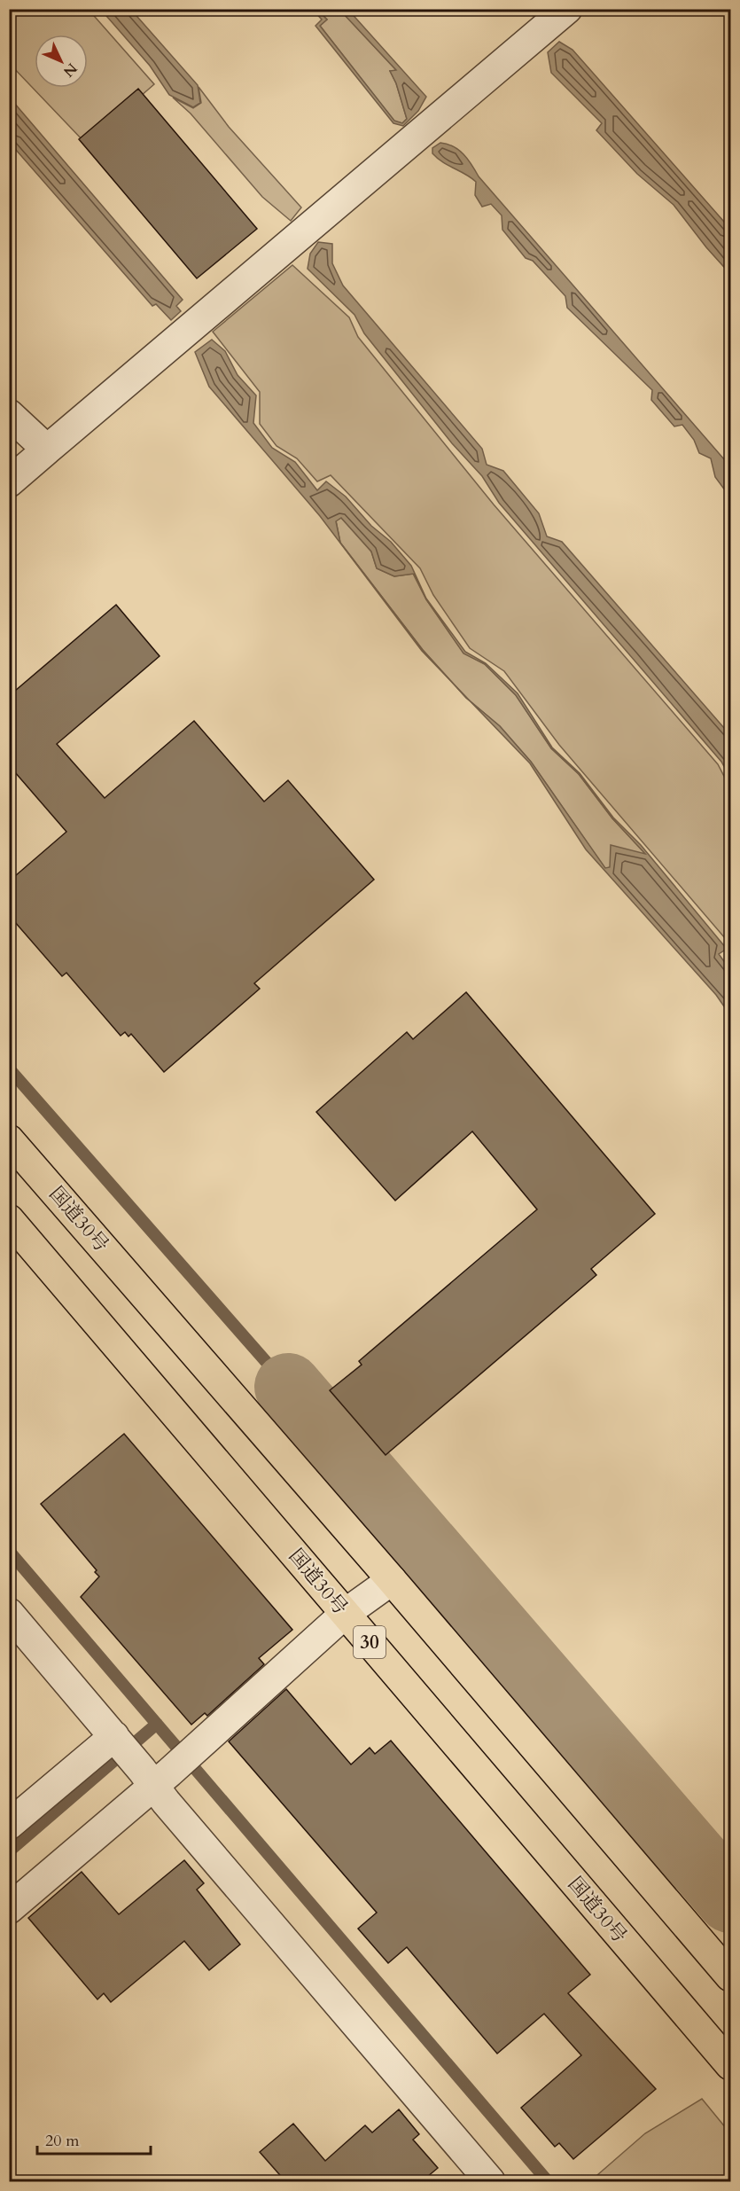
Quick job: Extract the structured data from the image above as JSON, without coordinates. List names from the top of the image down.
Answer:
{
  "streets": {
    "highway": ["国道30号", "30"]
  },
  "scale_bar": "20 m",
  "north": "bottom right"
}
